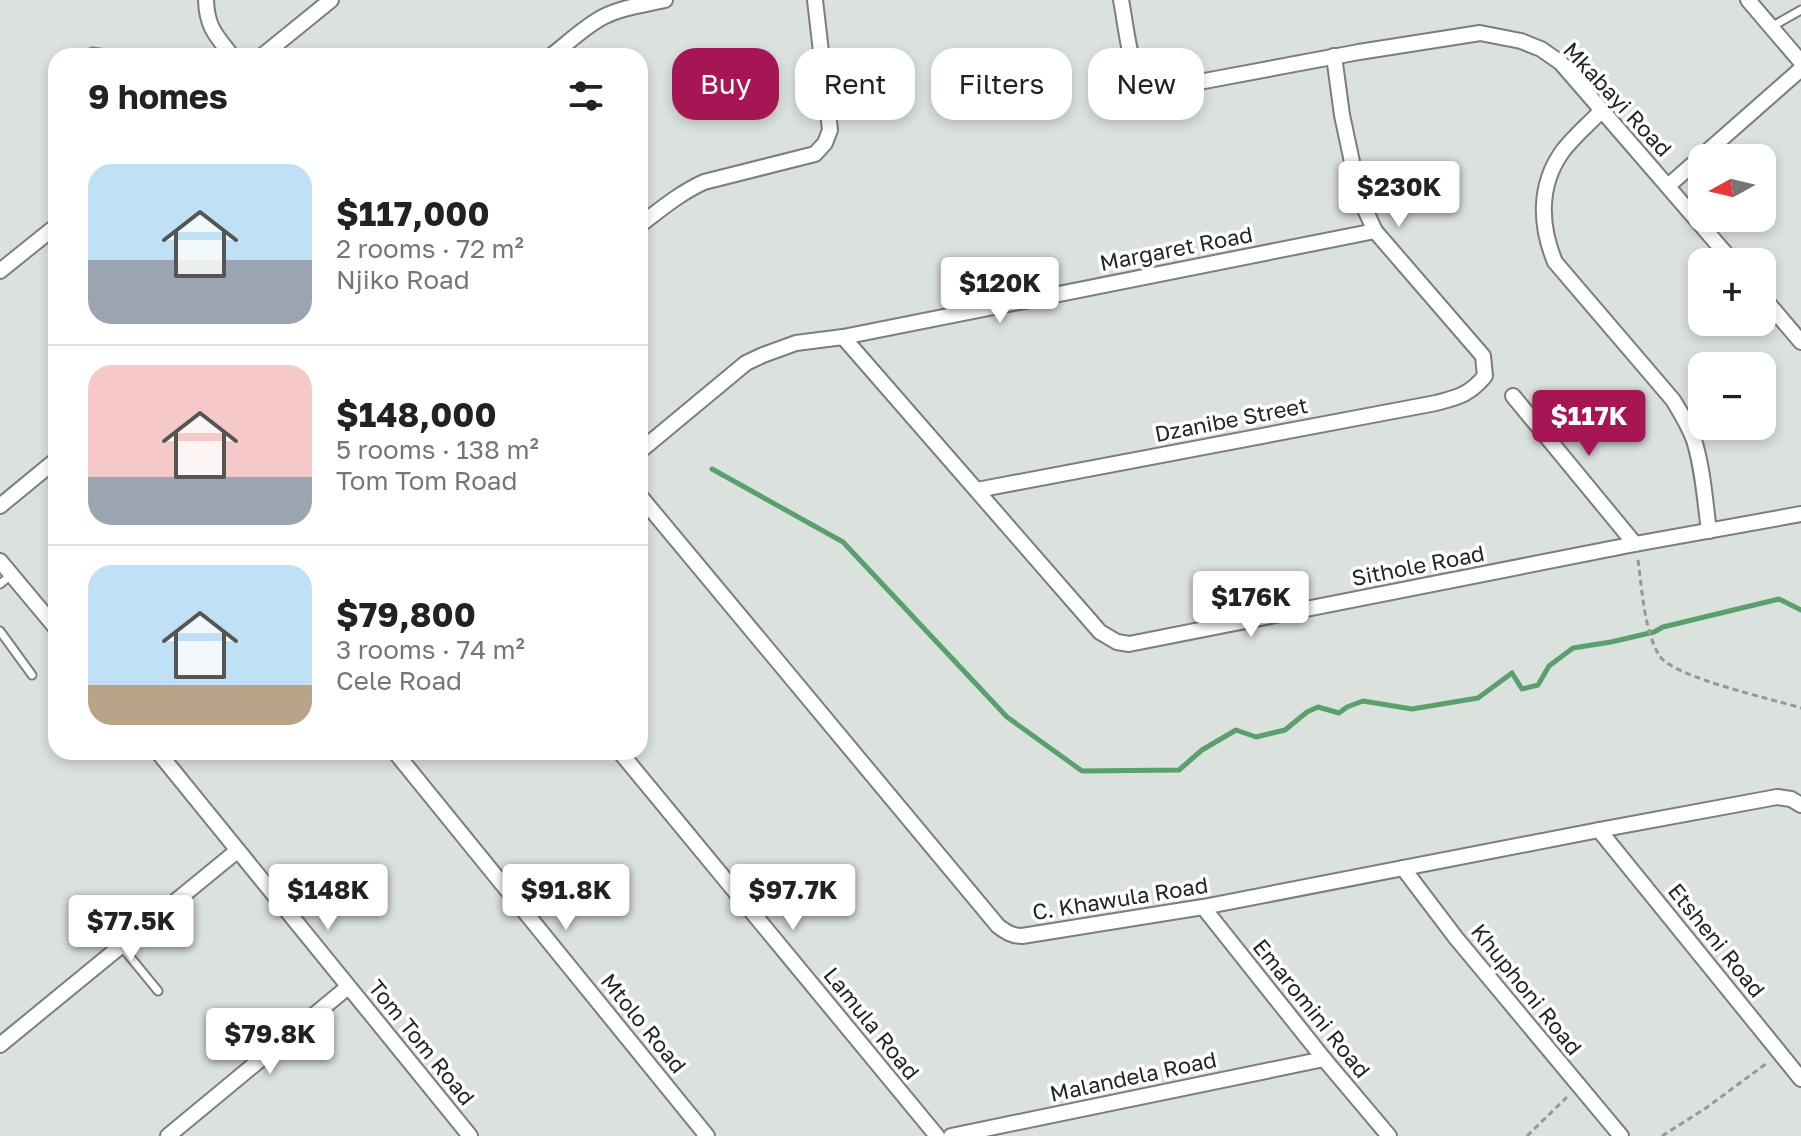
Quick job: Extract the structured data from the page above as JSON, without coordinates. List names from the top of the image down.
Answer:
{
  "streets": {
    "street": [
      "Mkabayi Road",
      "Margaret Road",
      "Dzanibe Street",
      "Sithole Road",
      "C. Khawula Road",
      "Etsheni Road",
      "Khuphoni Road",
      "Emaromini Road",
      "Mtolo Road",
      "Lamula Road",
      "Tom Tom Road",
      "Malandela Road"
    ]
  },
  "crossings": [
    ["Margaret Road", "Dzanibe Street"],
    ["Margaret Road", "Sithole Road"],
    ["Dzanibe Street", "Sithole Road"],
    ["C. Khawula Road", "Etsheni Road"],
    ["C. Khawula Road", "Khuphoni Road"],
    ["C. Khawula Road", "Emaromini Road"],
    ["Emaromini Road", "Malandela Road"]
  ],
  "north": "left",
  "page": {
    "chip": [
      "Buy",
      "Rent",
      "Filters",
      "New"
    ],
    "heading": "9 homes",
    "map_buttons": ["+", "−"],
    "list": [
      {
        "name": "$117,000",
        "note": "2 rooms · 72 m² · Njiko Road"
      },
      {
        "name": "$148,000",
        "note": "5 rooms · 138 m² · Tom Tom Road"
      },
      {
        "name": "$79,800",
        "note": "3 rooms · 74 m² · Cele Road"
      }
    ],
    "price": [
      "$230K",
      "$120K",
      "$117K",
      "$176K",
      "$148K",
      "$91.8K",
      "$97.7K",
      "$77.5K",
      "$79.8K"
    ]
  }
}
